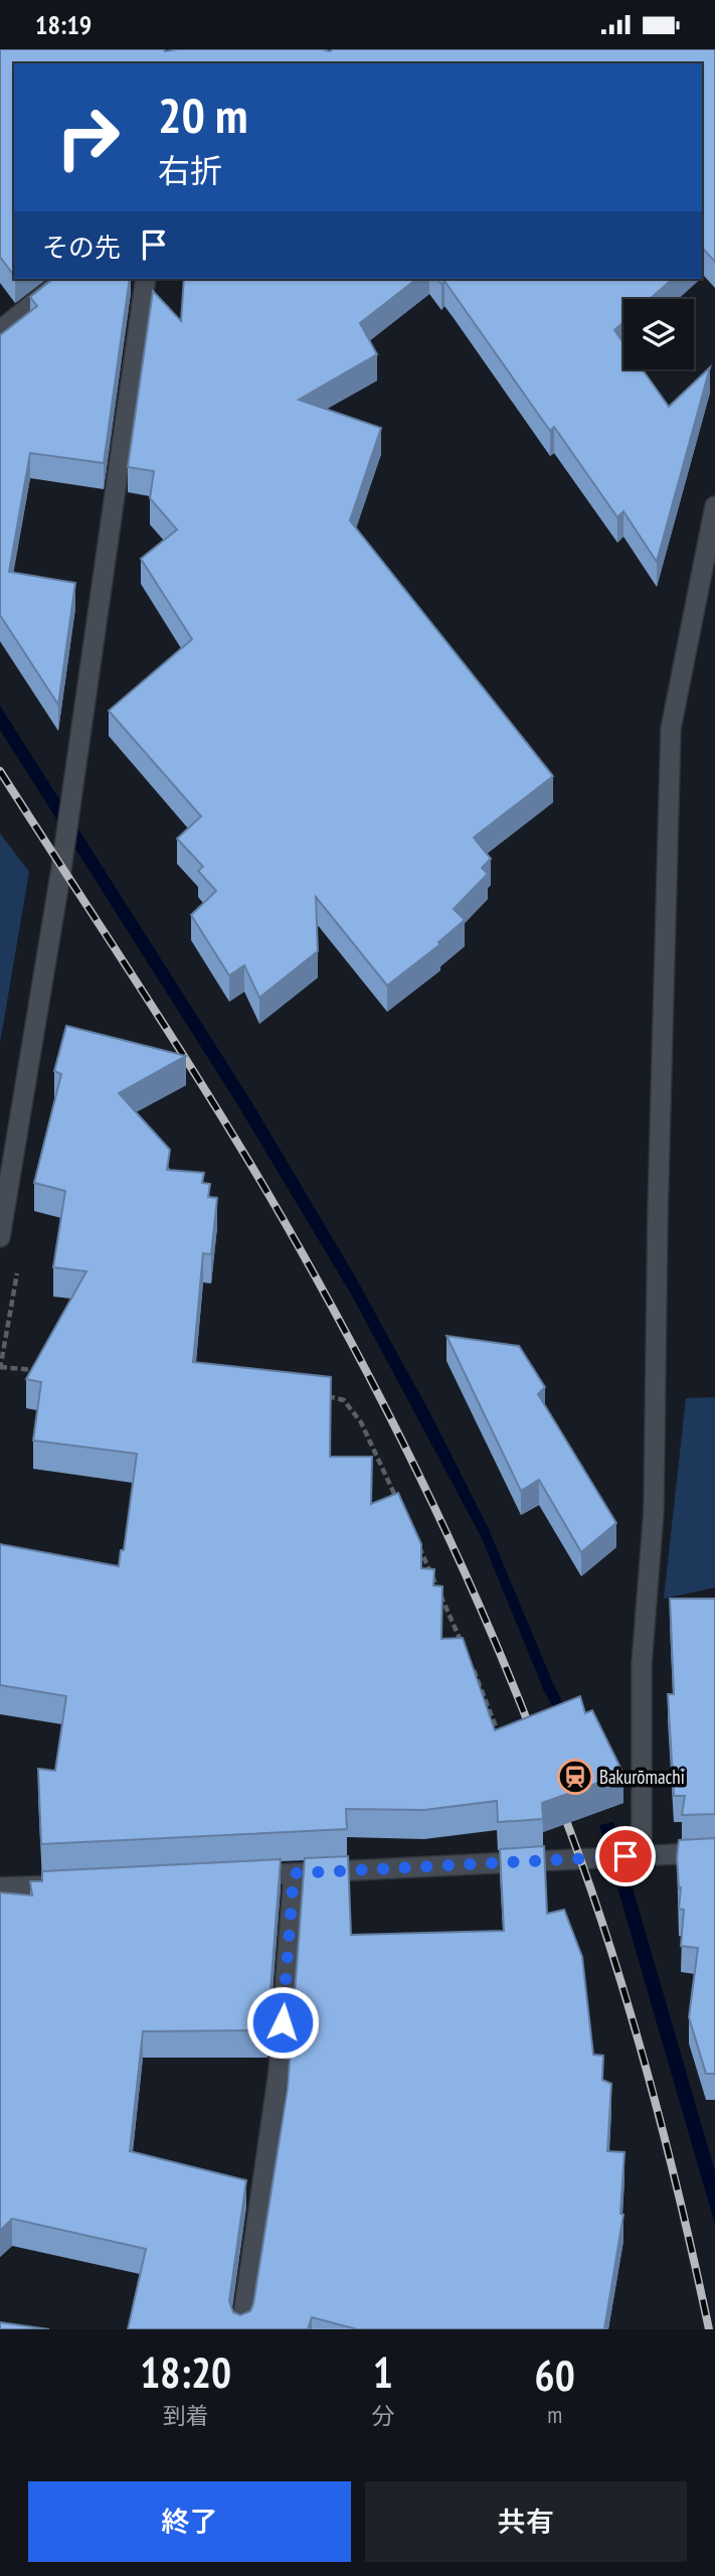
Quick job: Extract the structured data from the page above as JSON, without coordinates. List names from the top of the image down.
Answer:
{
  "places": {
    "station": ["Bakurōmachi"]
  },
  "page": {
    "status": "18:19",
    "turn": ["20 m", "右折"],
    "then": "その先",
    "eta": [
      "18:20",
      "到着",
      "1",
      "分",
      "60",
      "m"
    ],
    "buttons": ["終了", "共有"]
  }
}
